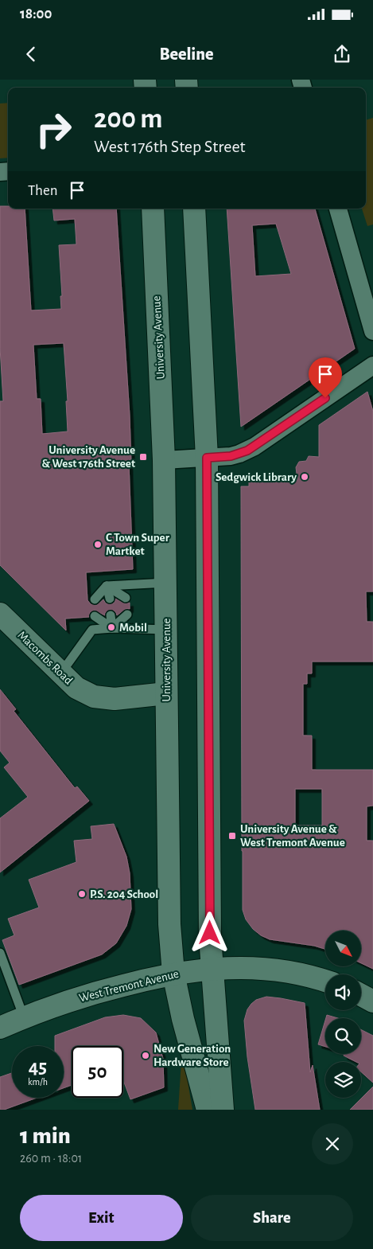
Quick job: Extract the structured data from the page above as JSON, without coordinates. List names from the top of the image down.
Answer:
{
  "streets": {
    "main road": ["University Avenue", "Macombs Road", "West Tremont Avenue"]
  },
  "crossings": [
    ["University Avenue", "Macombs Road"],
    ["University Avenue", "West Tremont Avenue"]
  ],
  "places": {
    "transit": ["University Avenue & West 176th Street", "University Avenue & West Tremont Avenue"],
    "other": [
      "Sedgwick Library",
      "C Town Super Martket",
      "Mobil",
      "P.S. 204 School",
      "New Generation Hardware Store"
    ]
  },
  "north": "bottom right",
  "page": {
    "status": "18:00",
    "header": "Beeline",
    "turn": ["200 m", "West 176th Step Street"],
    "then": "Then",
    "speed": "45 km/h",
    "limit": "50",
    "heading": ["1 min", "260 m · 18:01"],
    "buttons": ["Exit", "Share"]
  }
}
